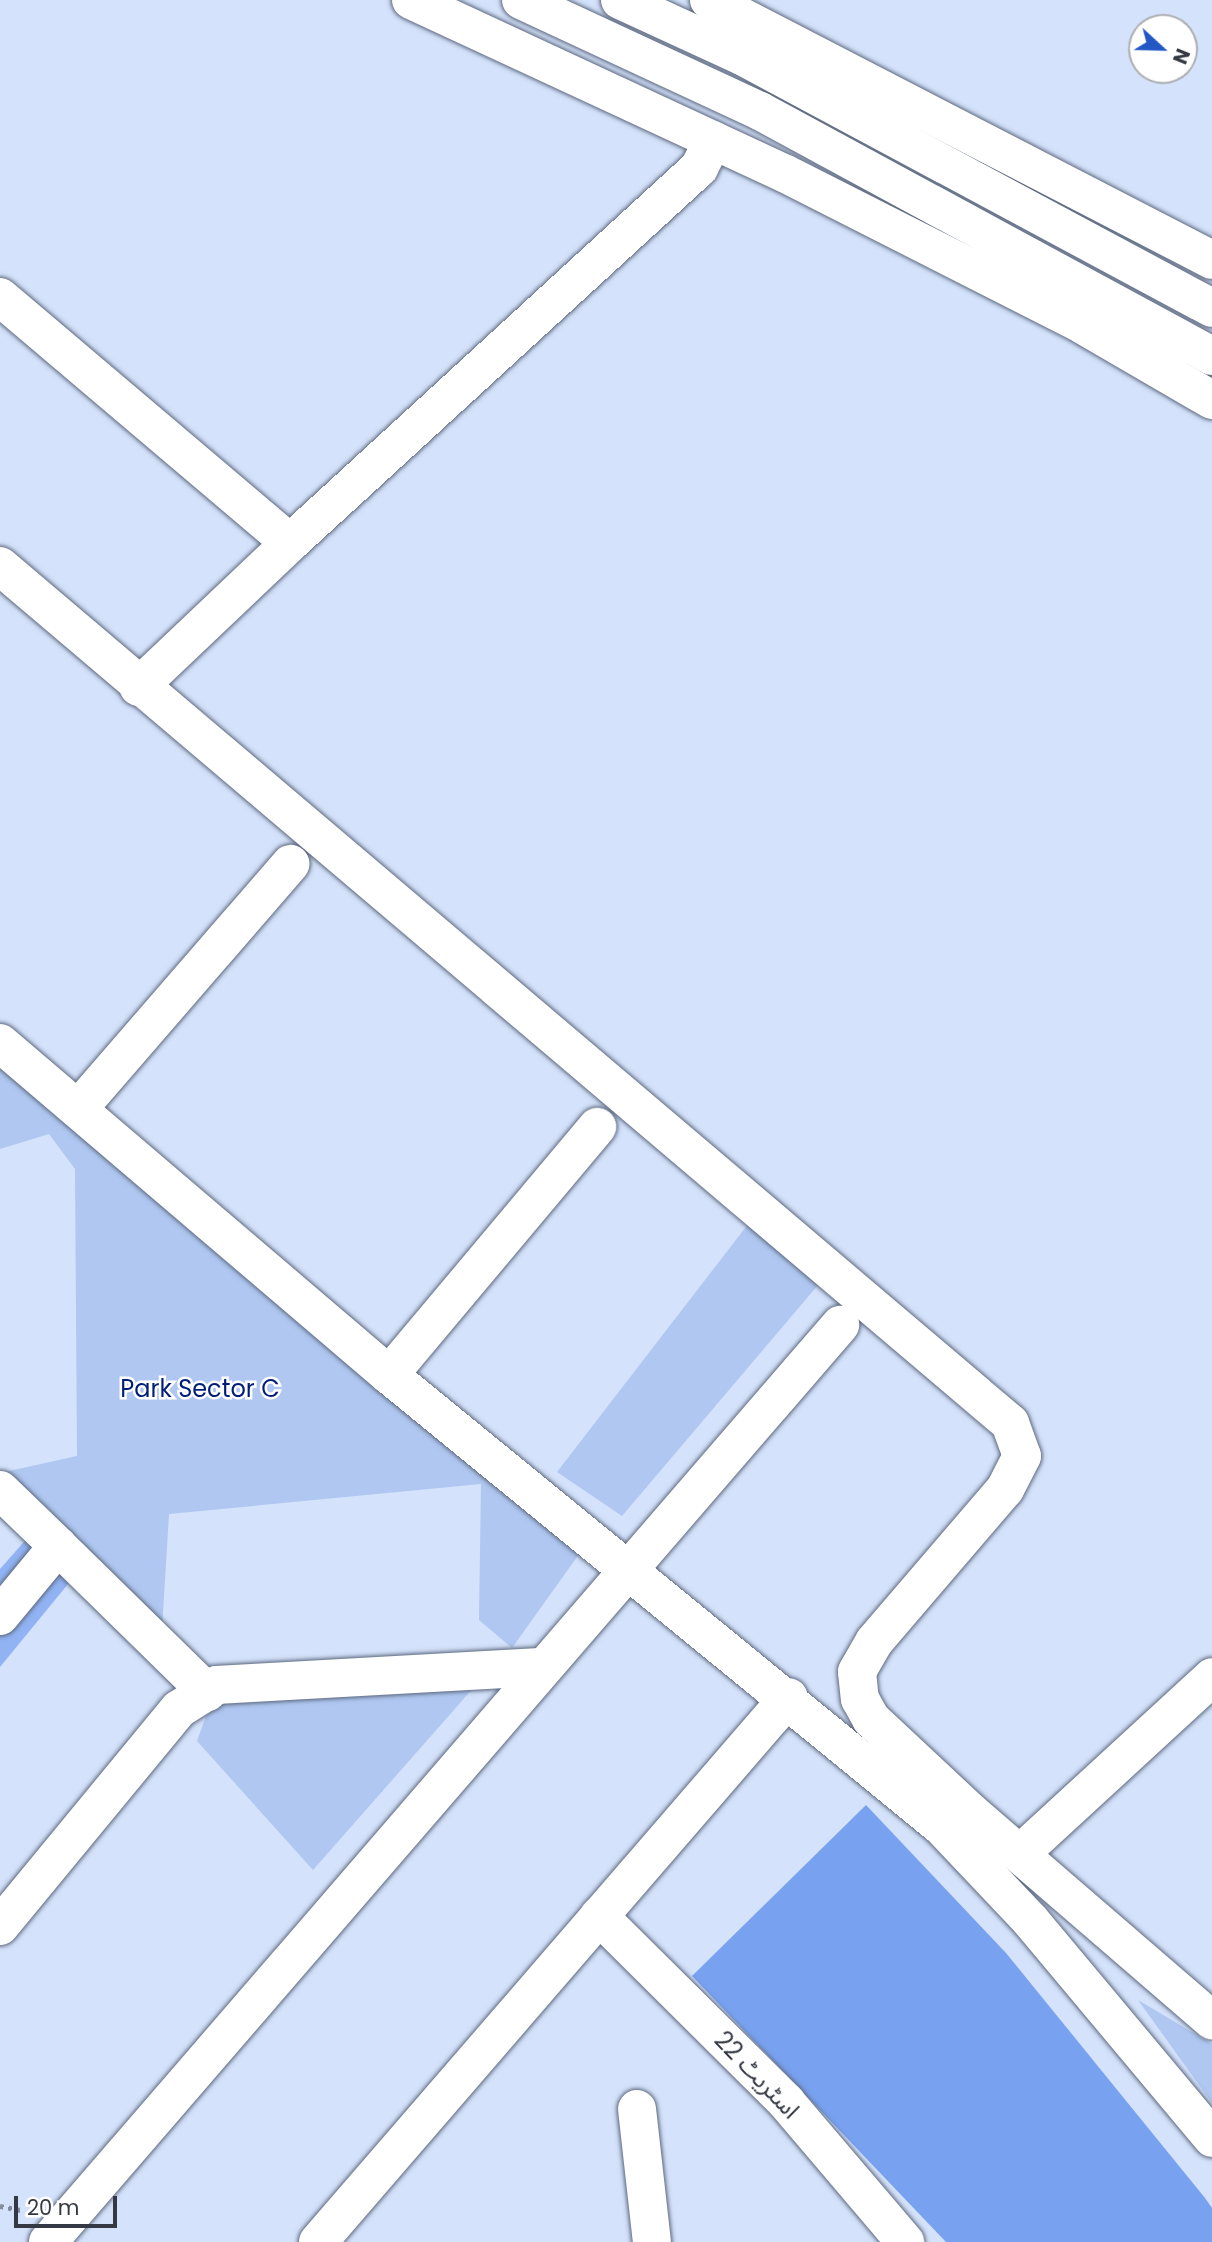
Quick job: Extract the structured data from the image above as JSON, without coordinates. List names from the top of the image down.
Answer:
{
  "streets": {
    "street": ["اسٹریٹ 22"]
  },
  "parks": ["Park Sector C"],
  "scale_bar": "20 m",
  "north": "right"
}
